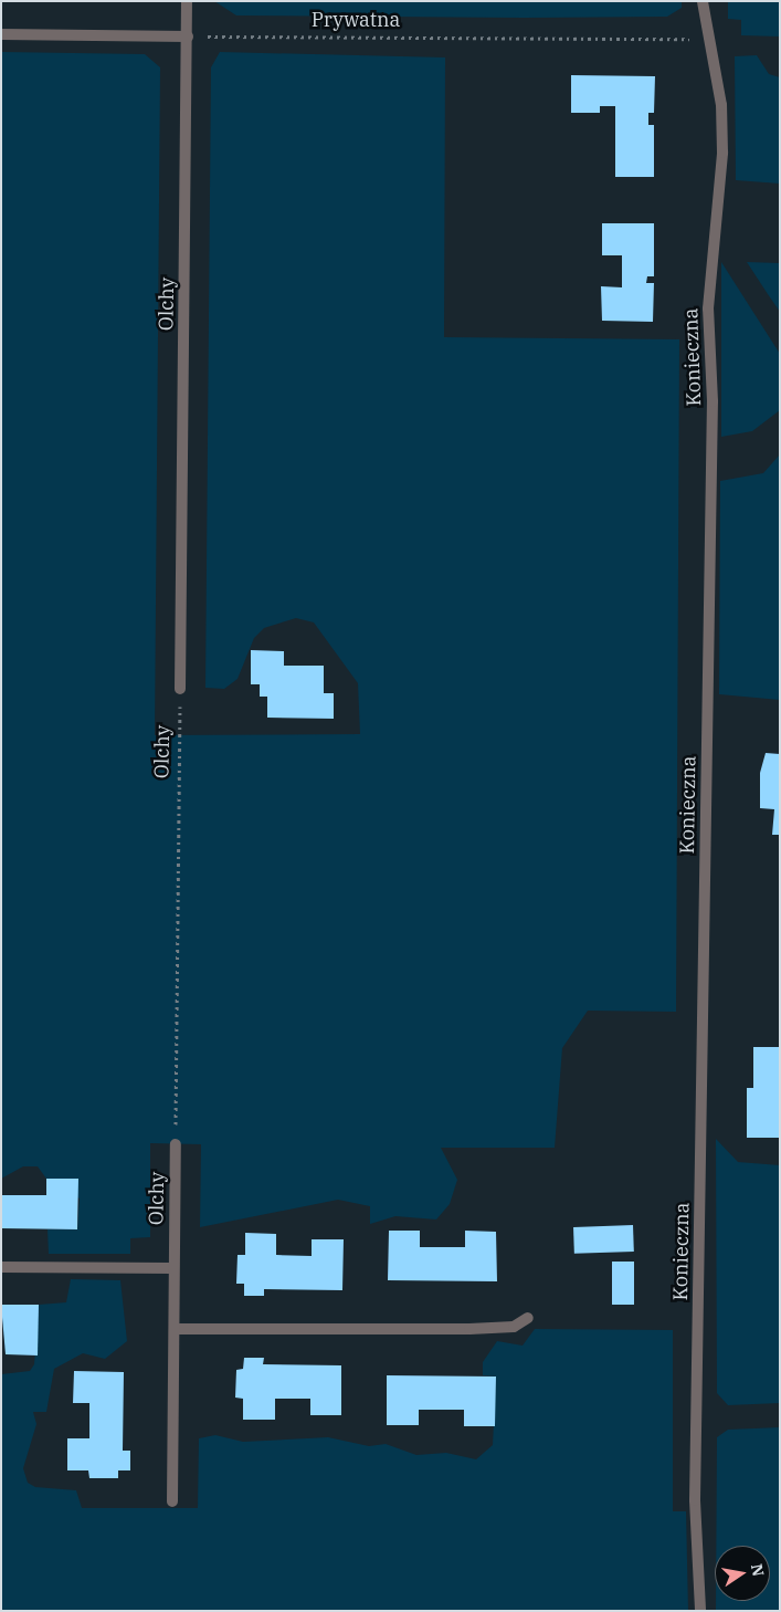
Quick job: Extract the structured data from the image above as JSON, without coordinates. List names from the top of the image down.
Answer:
{
  "streets": {
    "street": ["Olchy", "Konieczna"],
    "path": ["Prywatna"]
  },
  "crossings": [
    ["Prywatna", "Olchy"],
    ["Prywatna", "Konieczna"]
  ],
  "north": "right"
}
